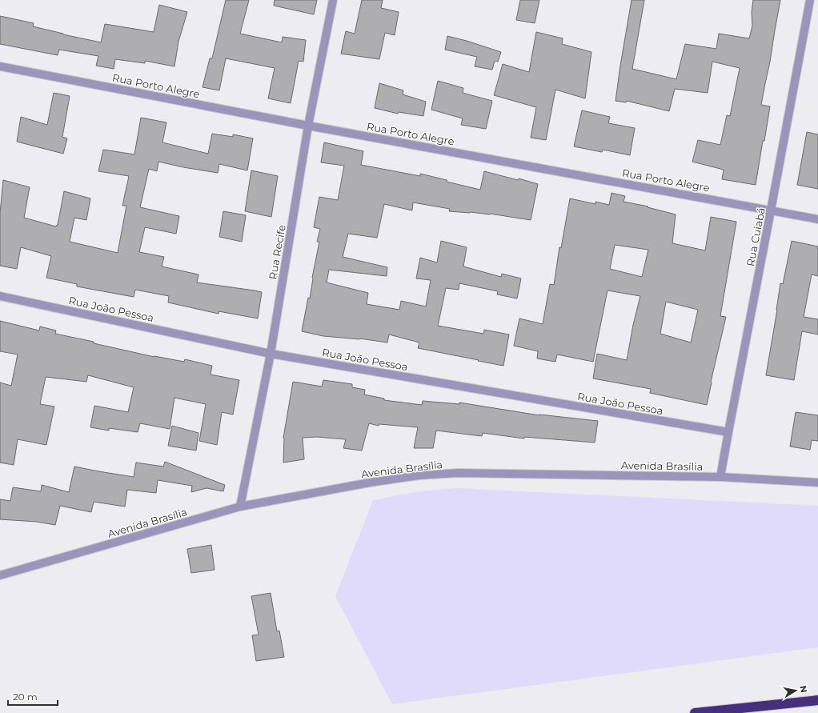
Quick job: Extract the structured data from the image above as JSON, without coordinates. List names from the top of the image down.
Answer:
{
  "streets": {
    "street": [
      "Rua Porto Alegre",
      "Rua Cuiabá",
      "Rua Recife",
      "Rua João Pessoa",
      "Avenida Brasília"
    ]
  },
  "crossings": [
    ["Rua Porto Alegre", "Rua Cuiabá"],
    ["Rua Porto Alegre", "Rua Recife"],
    ["Rua Cuiabá", "Rua João Pessoa"],
    ["Rua Cuiabá", "Avenida Brasília"],
    ["Rua Recife", "Rua João Pessoa"],
    ["Rua Recife", "Avenida Brasília"]
  ],
  "scale_bar": "20 m",
  "north": "right"
}
